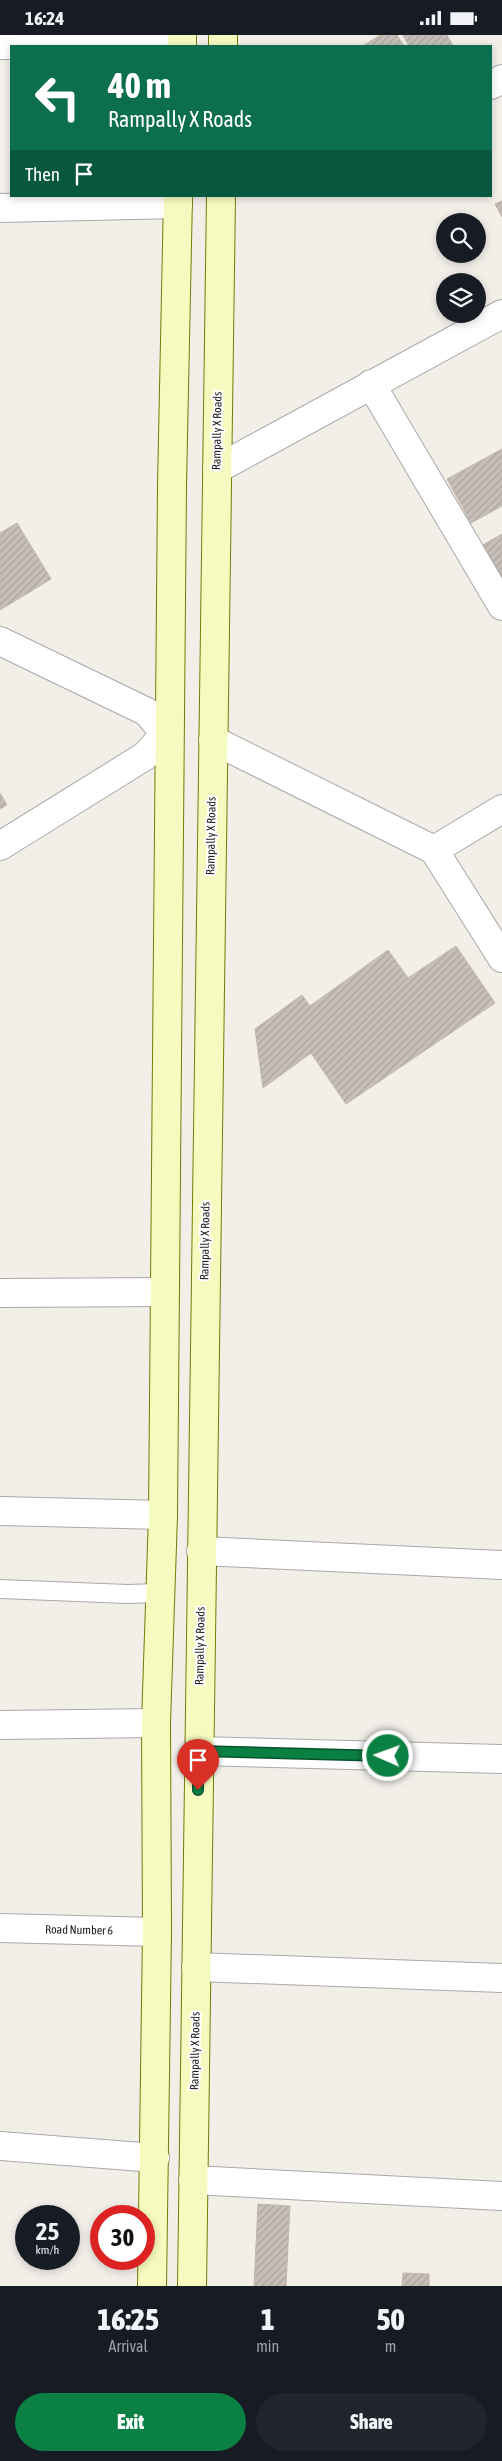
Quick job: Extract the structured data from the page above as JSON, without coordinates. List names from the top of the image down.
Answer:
{
  "streets": {
    "main road": ["Rampally X Roads"],
    "street": ["Road Number 6"]
  },
  "page": {
    "status": "16:24",
    "turn": ["40 m", "Rampally X Roads"],
    "then": "Then",
    "speed": "25 km/h",
    "limit": "30",
    "eta": [
      "16:25",
      "Arrival",
      "1",
      "min",
      "50",
      "m"
    ],
    "buttons": ["Exit", "Share"]
  }
}
